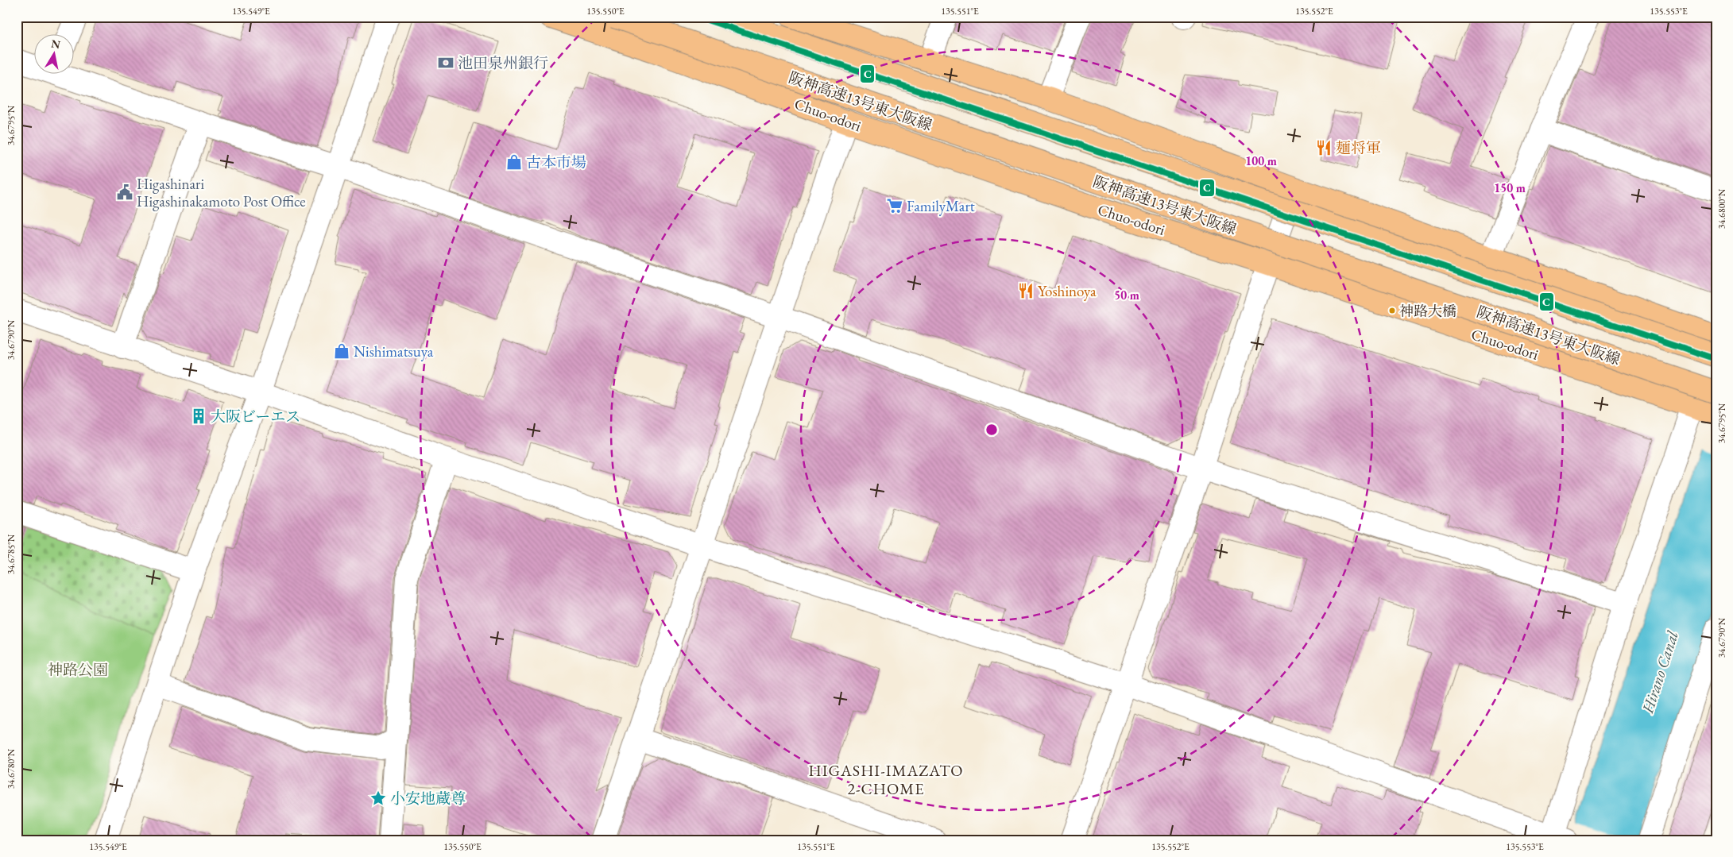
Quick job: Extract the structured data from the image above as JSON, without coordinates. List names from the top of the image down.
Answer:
{
  "streets": {
    "main road": ["阪神高速13号東大阪線", "Chuo-odori"]
  },
  "crossings": [
    ["阪神高速13号東大阪線", "Chuo-odori"]
  ],
  "districts": ["HIGASHI-IMAZATO 2-CHOME"],
  "water": ["Hirano Canal"],
  "parks": ["神路公園"],
  "places": {
    "bank": ["池田泉州銀行"],
    "restaurant": ["麺将軍", "Yoshinoya"],
    "shop": ["古本市場", "Nishimatsuya"],
    "public building": ["Higashinari Higashinakamoto Post Office"],
    "supermarket": ["FamilyMart"],
    "other": ["神路大橋"],
    "building": ["大阪ビーエス"],
    "place": ["小安地蔵尊"]
  },
  "lines": ["transit line C"],
  "north": "top",
  "coordinates": [
    "135.549°E",
    "135.550°E",
    "135.551°E",
    "135.552°E",
    "135.553°E",
    "34.6795°N",
    "34.6800°N",
    "34.6790°N",
    "34.6785°N",
    "34.6780°N"
  ],
  "rings": ["100 m", "150 m", "50 m"]
}
